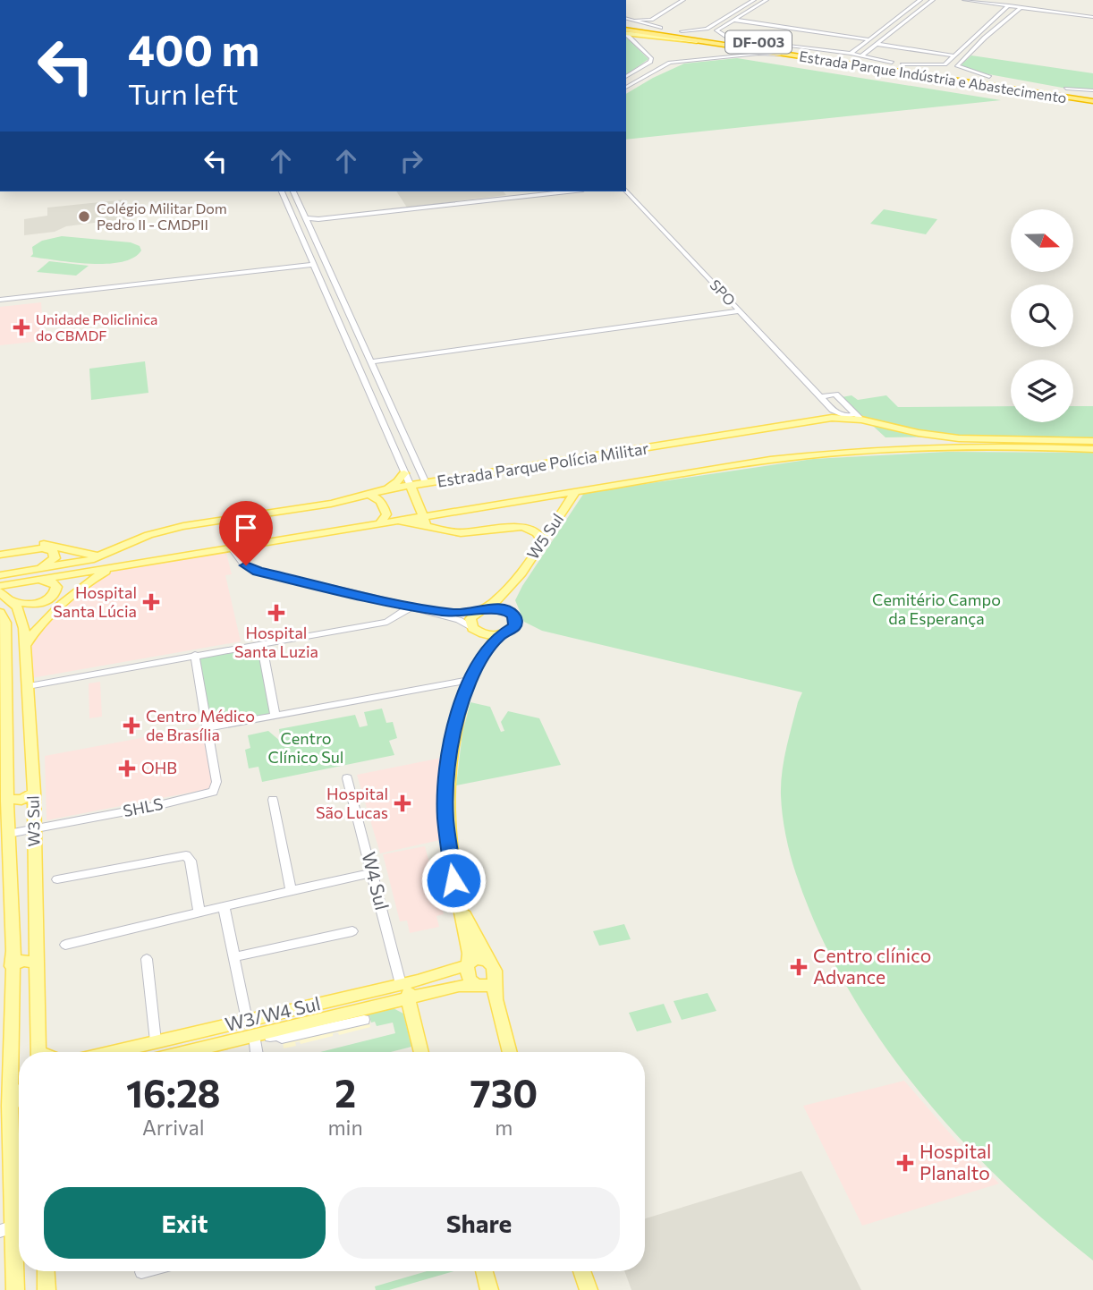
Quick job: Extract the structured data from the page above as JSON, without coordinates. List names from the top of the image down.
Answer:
{
  "streets": {
    "highway": ["DF-003", "Estrada Parque Indústria e Abastecimento"],
    "main road": [
      "Estrada Parque Polícia Militar",
      "W5 Sul",
      "W3 Sul",
      "W3/W4 Sul"
    ],
    "street": ["SPO", "SHLS", "W4 Sul"]
  },
  "crossings": [
    ["SPO", "Estrada Parque Polícia Militar"],
    ["Estrada Parque Polícia Militar", "W5 Sul"],
    ["SHLS", "W3 Sul"],
    ["W4 Sul", "W3/W4 Sul"]
  ],
  "parks": ["Cemitério Campo da Esperança", "Centro Clínico Sul"],
  "places": {
    "other": ["Colégio Militar Dom Pedro II - CMDPII"],
    "health": [
      "Unidade Policlinica do CBMDF",
      "Hospital Santa Lúcia",
      "Hospital Santa Luzia",
      "Centro Médico de Brasília",
      "OHB",
      "Hospital São Lucas",
      "Centro clínico Advance",
      "Hospital Planalto"
    ]
  },
  "north": "right",
  "page": {
    "turn": ["400 m", "Turn left"],
    "eta": [
      "16:28",
      "Arrival",
      "2",
      "min",
      "730",
      "m"
    ],
    "buttons": ["Exit", "Share"]
  }
}
